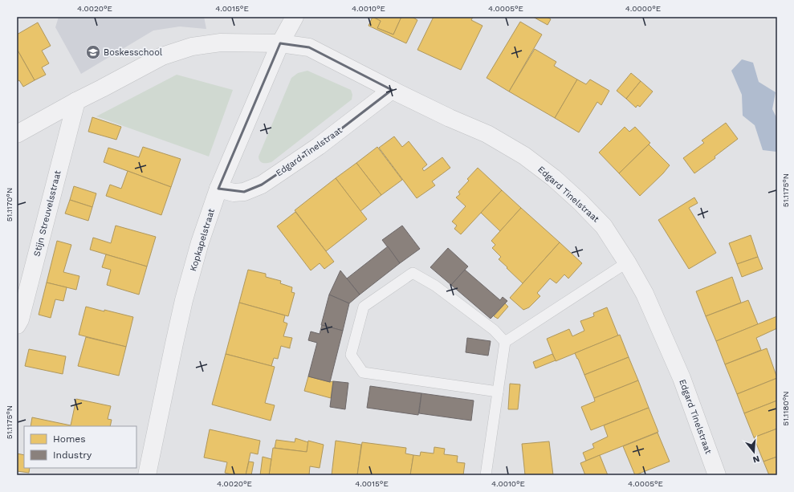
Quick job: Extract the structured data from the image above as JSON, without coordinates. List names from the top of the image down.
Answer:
{
  "streets": {
    "street": ["Edgard Tinelstraat", "Stijn Streuvelsstraat", "Kopkapelstraat"]
  },
  "crossings": [
    ["Edgard Tinelstraat", "Kopkapelstraat"]
  ],
  "places": {
    "school or university": ["Boskesschool"]
  },
  "legend": ["Homes", "Industry"],
  "north": "bottom",
  "coordinates": [
    "4.0020°E",
    "4.0015°E",
    "4.0010°E",
    "4.0005°E",
    "4.0000°E",
    "51.1175°N",
    "51.1170°N",
    "51.1180°N"
  ]
}
